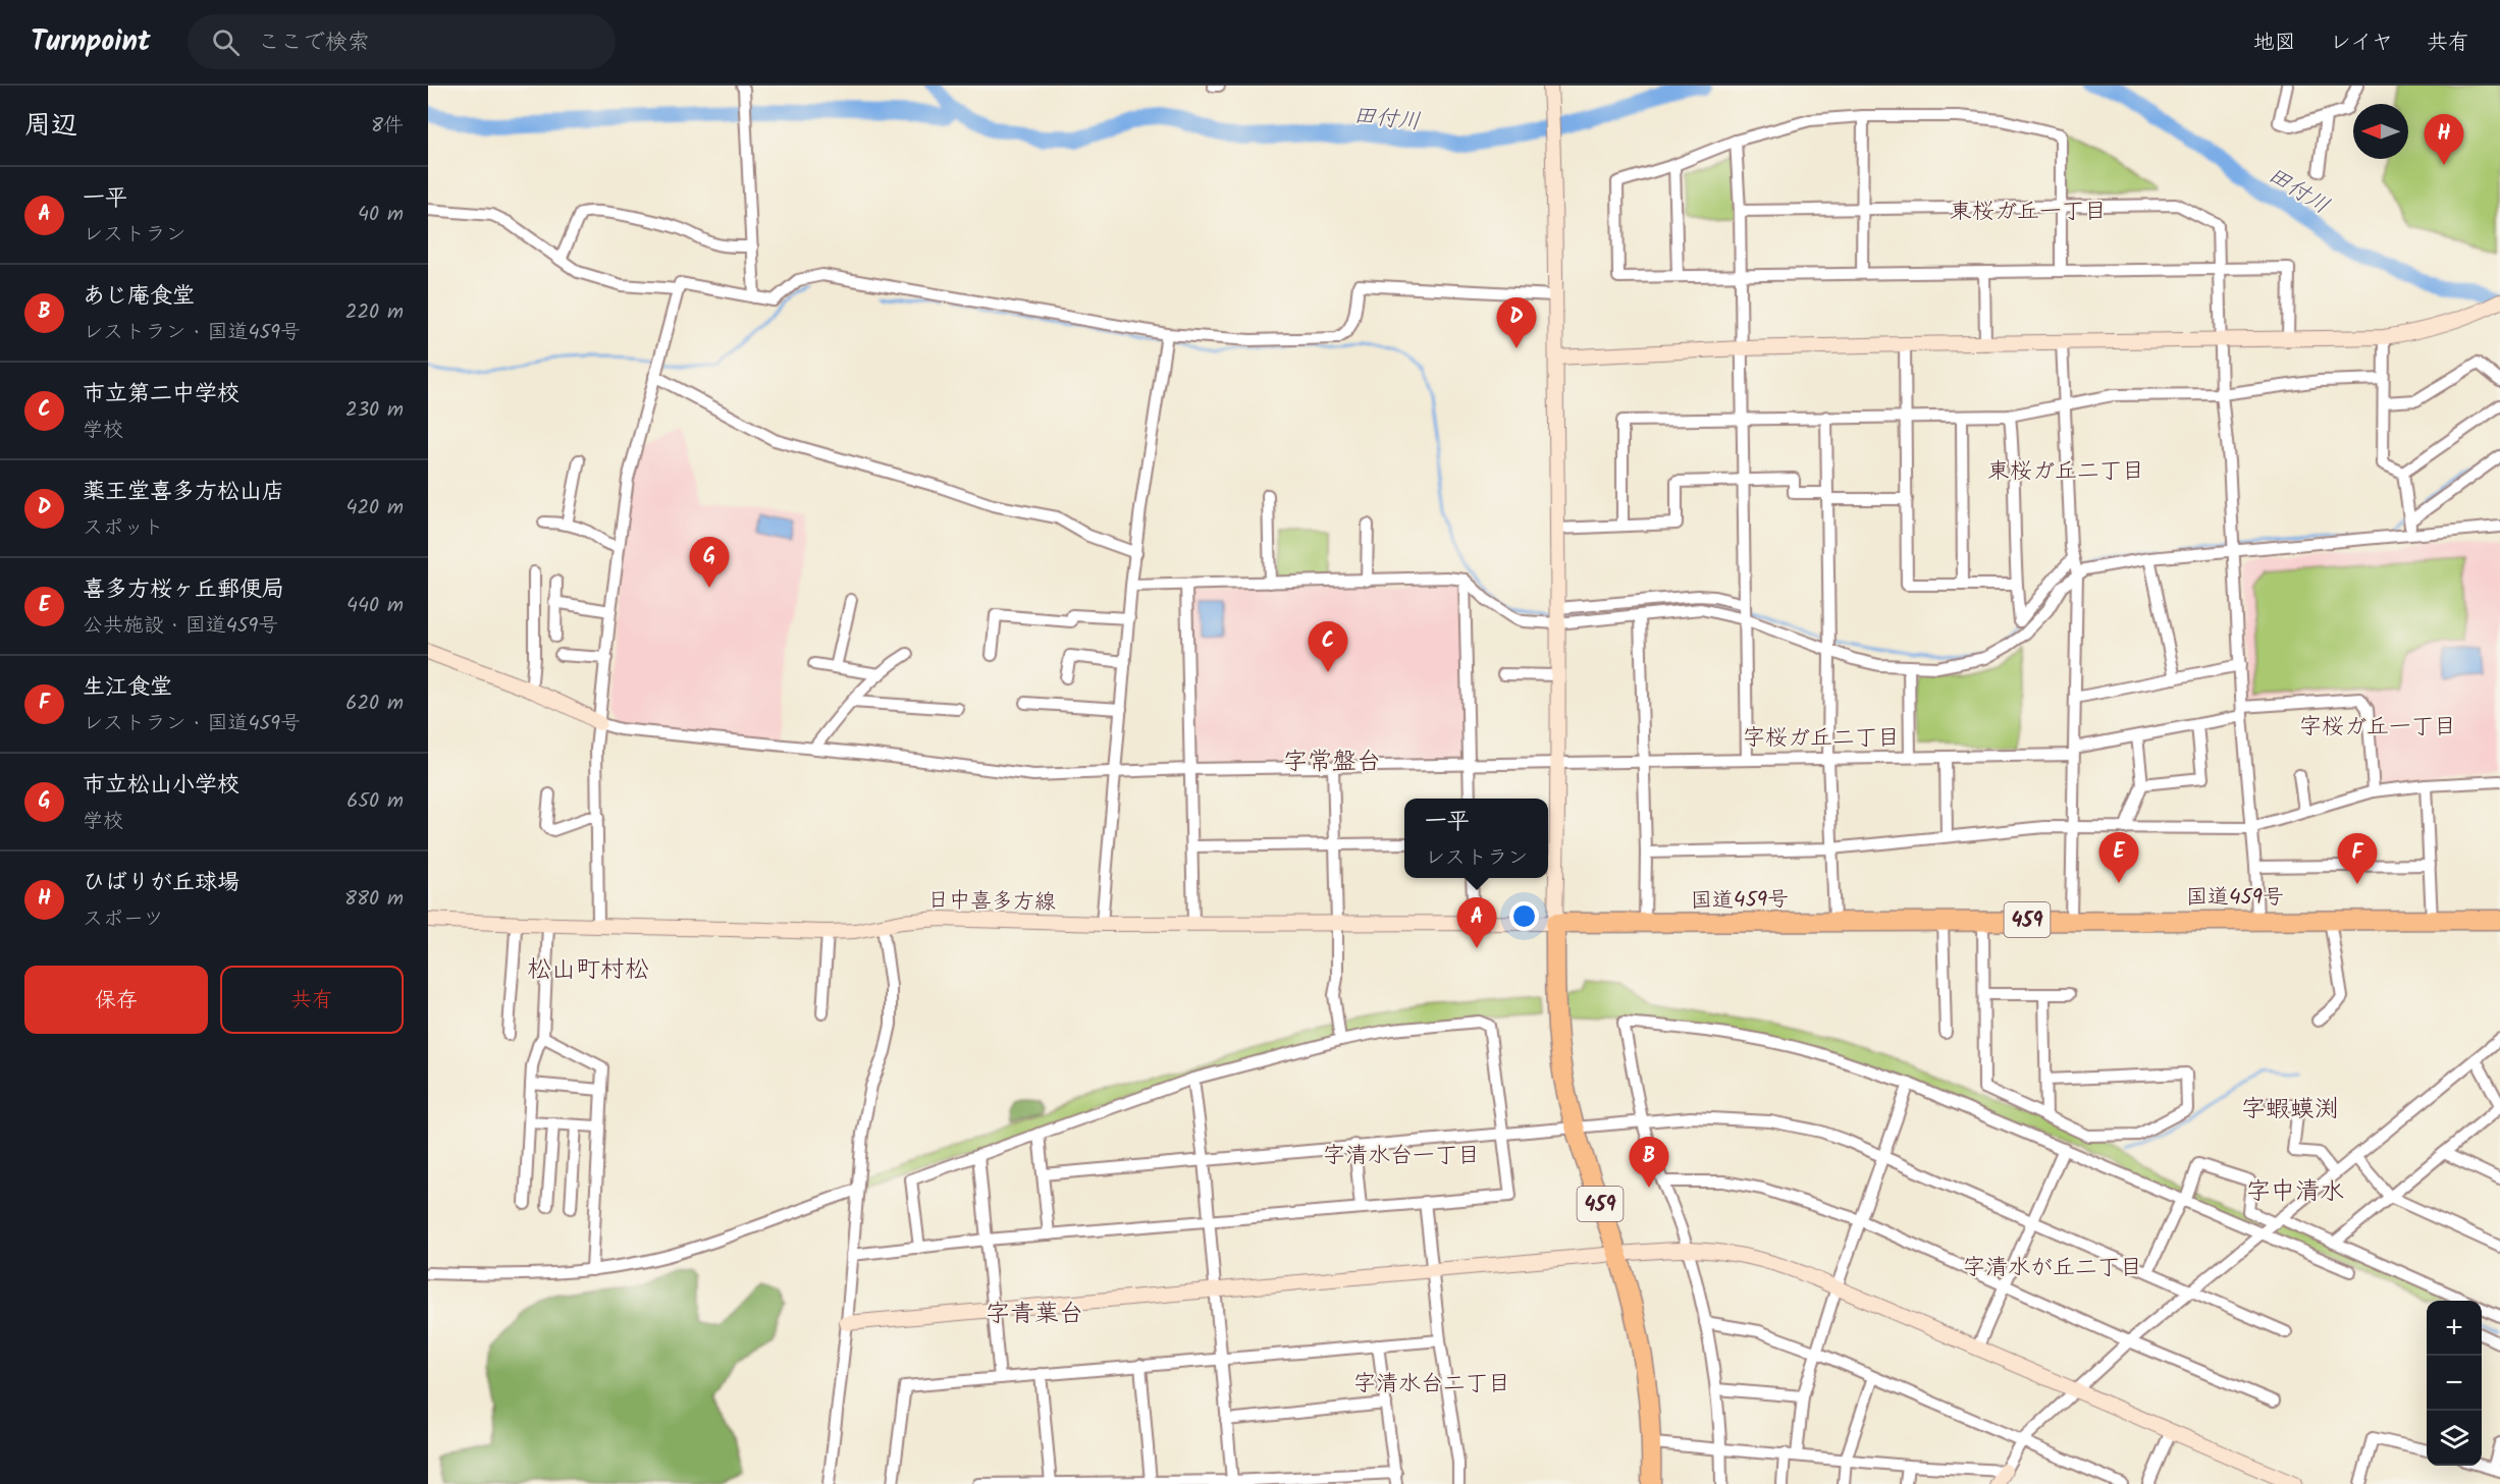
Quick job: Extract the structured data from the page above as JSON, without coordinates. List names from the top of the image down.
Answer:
{
  "streets": {
    "highway": ["国道459号", "459"],
    "street": ["日中喜多方線"]
  },
  "crossings": [
    ["国道459号", "日中喜多方線"],
    ["国道459号", "459"],
    ["日中喜多方線", "459"]
  ],
  "districts": [
    "東桜ガ丘一丁目",
    "東桜ガ丘二丁目",
    "字桜ガ丘一丁目",
    "字桜ガ丘二丁目",
    "字常盤台",
    "松山町村松",
    "字蝦蟆渕",
    "字清水台一丁目",
    "字中清水",
    "字清水が丘二丁目",
    "字青葉台",
    "字清水台二丁目"
  ],
  "water": ["田付川"],
  "north": "left",
  "page": {
    "header": "Turnpoint",
    "search": "ここで検索",
    "nav": ["地図", "レイヤ", "共有"],
    "heading": ["周辺", "8件"],
    "pins": [
      "H",
      "D",
      "G",
      "C",
      "E",
      "F",
      "A",
      "B"
    ],
    "list": [
      {
        "mark": "A",
        "name": "一平",
        "note": "レストラン",
        "value": "40 m"
      },
      {
        "mark": "B",
        "name": "あじ庵食堂",
        "note": "レストラン · 国道459号",
        "value": "220 m"
      },
      {
        "mark": "C",
        "name": "市立第二中学校",
        "note": "学校",
        "value": "230 m"
      },
      {
        "mark": "D",
        "name": "薬王堂喜多方松山店",
        "note": "スポット",
        "value": "420 m"
      },
      {
        "mark": "E",
        "name": "喜多方桜ヶ丘郵便局",
        "note": "公共施設 · 国道459号",
        "value": "440 m"
      },
      {
        "mark": "F",
        "name": "生江食堂",
        "note": "レストラン · 国道459号",
        "value": "620 m"
      },
      {
        "mark": "G",
        "name": "市立松山小学校",
        "note": "学校",
        "value": "650 m"
      },
      {
        "mark": "H",
        "name": "ひばりが丘球場",
        "note": "スポーツ",
        "value": "880 m"
      }
    ],
    "popup": ["一平", "レストラン"],
    "buttons": ["保存", "共有"],
    "map_buttons": ["+", "−"]
  }
}
